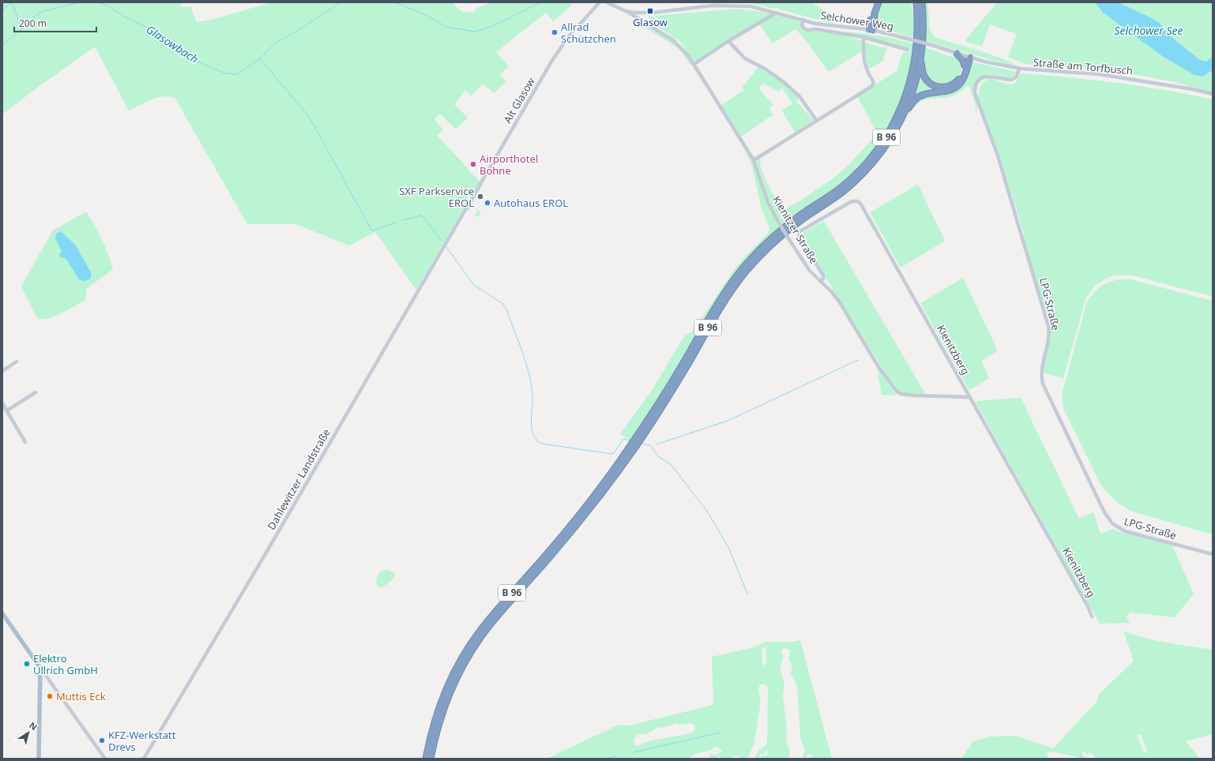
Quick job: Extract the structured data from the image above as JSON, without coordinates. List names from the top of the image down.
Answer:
{
  "streets": {
    "highway": ["B 96"],
    "street": [
      "Selchower Weg",
      "Straße am Torfbusch",
      "Alt Glasow",
      "Kienitzer Straße",
      "LPG-Straße",
      "Kienitzberg",
      "Dahlewitzer Landstraße"
    ]
  },
  "crossings": [
    ["Selchower Weg", "Straße am Torfbusch"],
    ["Selchower Weg", "Kienitzer Straße"],
    ["Straße am Torfbusch", "LPG-Straße"],
    ["Alt Glasow", "Dahlewitzer Landstraße"],
    ["Kienitzer Straße", "Kienitzberg"]
  ],
  "water": ["Selchower See", "Glasowbach"],
  "places": {
    "transit": ["Glasow"],
    "other": [
      "Allrad Schützchen",
      "Airporthotel Bohne",
      "SXF Parkservice EROL",
      "Autohaus EROL",
      "Elektro Ullrich GmbH",
      "Muttis Eck",
      "KFZ-Werkstatt Drevs"
    ]
  },
  "scale_bar": "200 m",
  "north": "top right"
}
